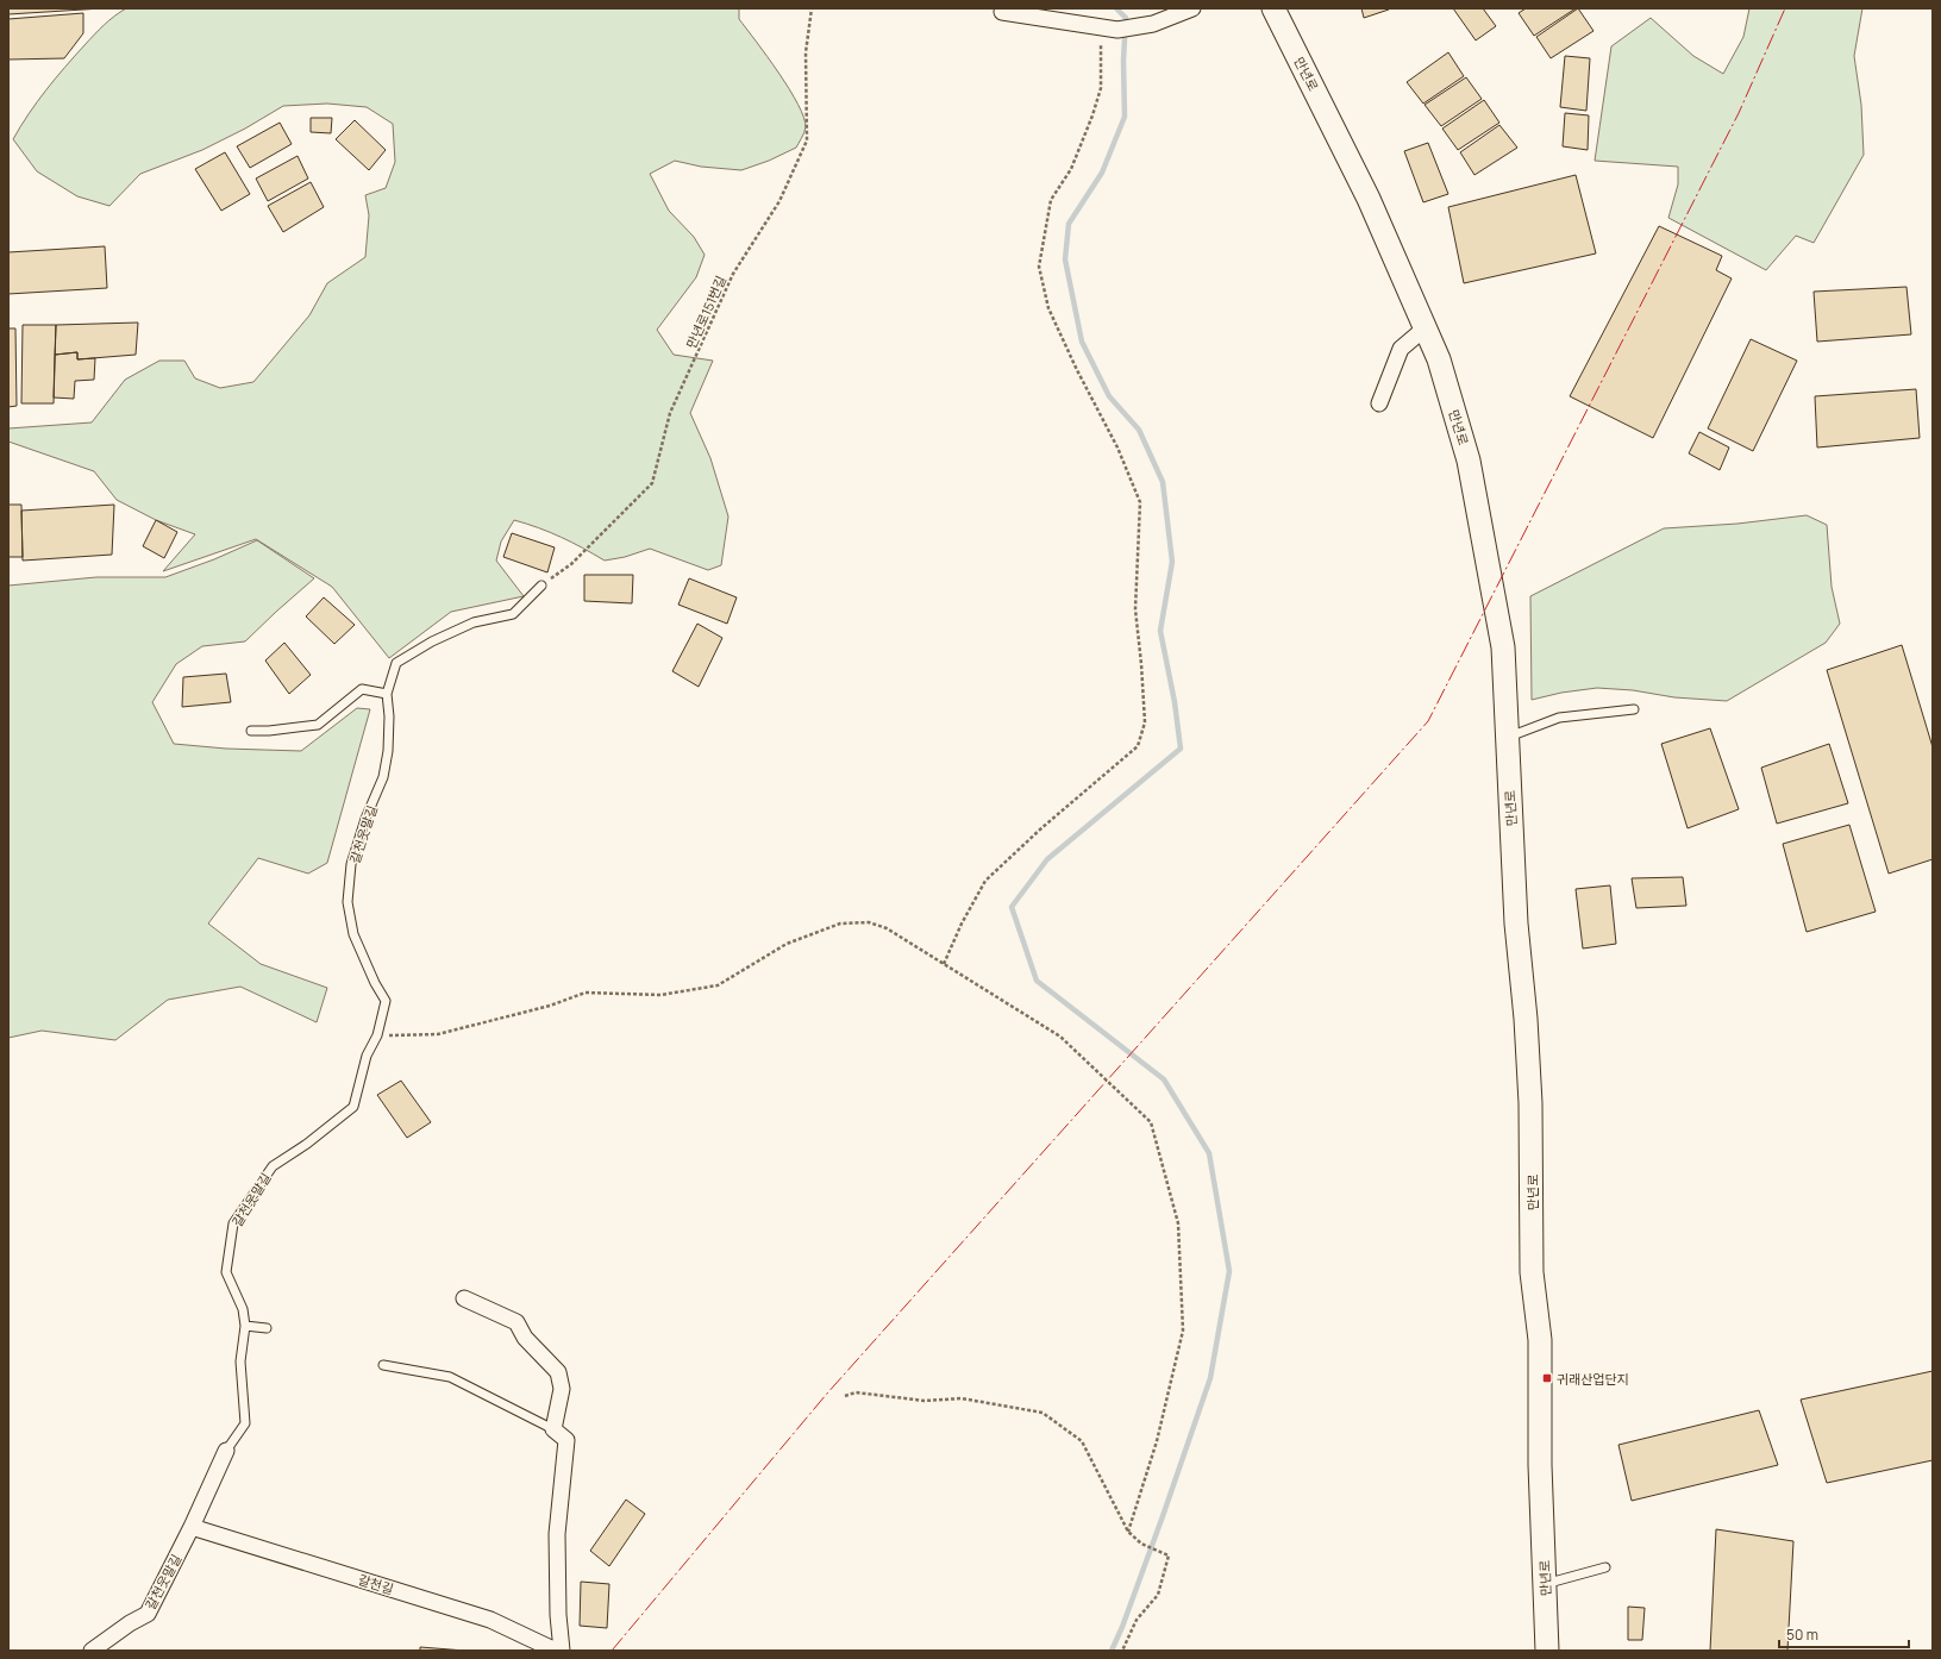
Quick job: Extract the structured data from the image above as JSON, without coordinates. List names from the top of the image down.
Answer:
{
  "streets": {
    "main road": ["만년로"],
    "street": ["갈천웃말길", "갈천길"],
    "path": ["만년로151번길"]
  },
  "crossings": [
    ["만년로151번길", "갈천웃말길"],
    ["갈천웃말길", "갈천길"]
  ],
  "places": {
    "transit": ["귀래산업단지"]
  },
  "scale_bar": "50 m"
}
